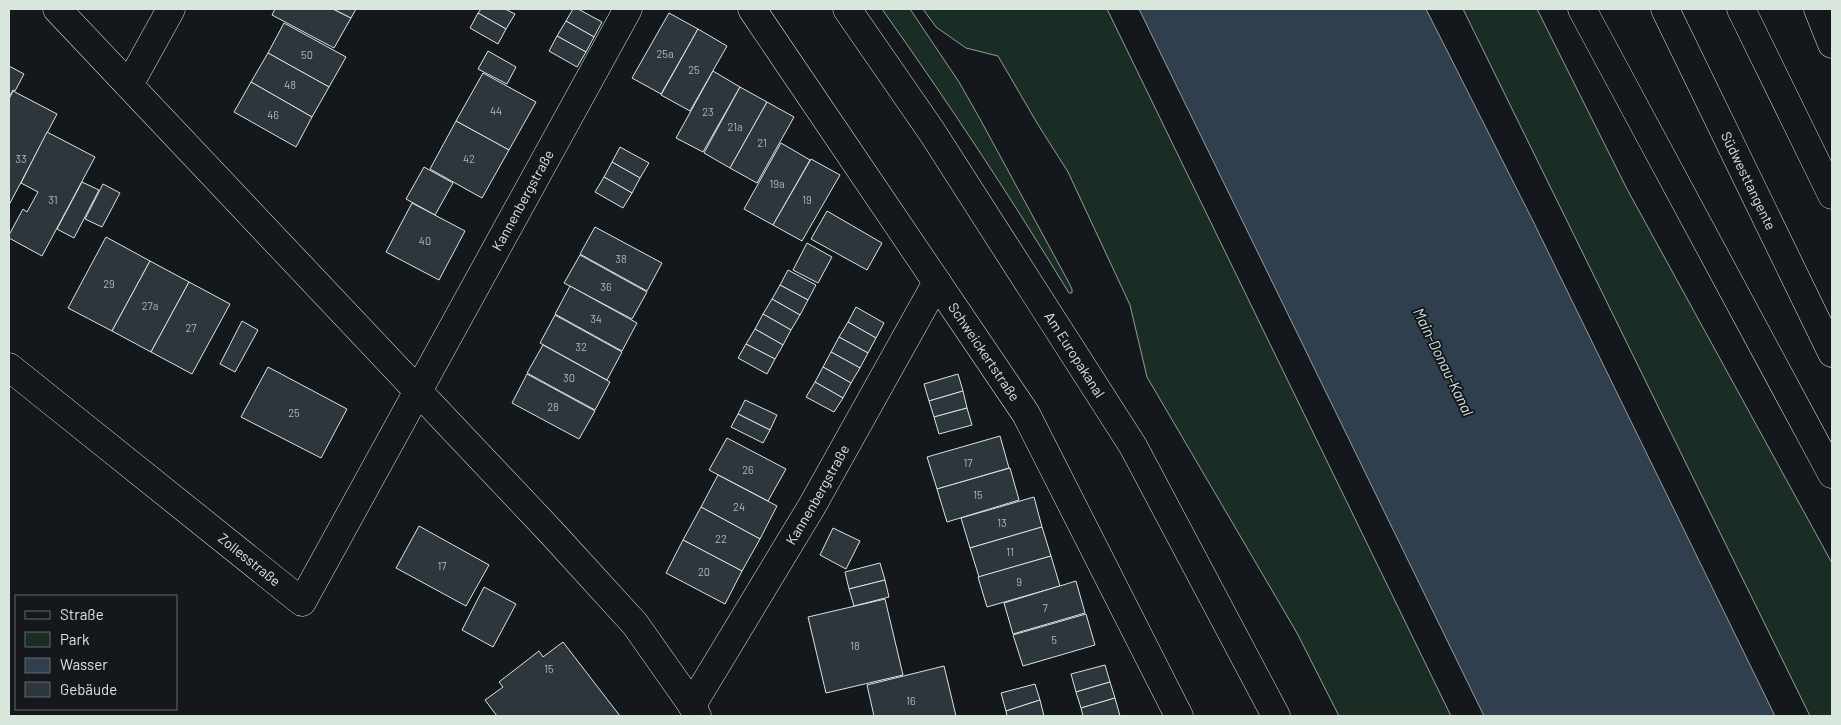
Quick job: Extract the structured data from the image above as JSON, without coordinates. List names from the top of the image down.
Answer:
{
  "streets": {
    "main road": [
      "Südwesttangente",
      "Kannenbergstraße",
      "Schweickertstraße",
      "Am Europakanal",
      "Zollesstraße"
    ]
  },
  "crossings": [
    ["Kannenbergstraße", "Schweickertstraße"],
    ["Kannenbergstraße", "Zollesstraße"]
  ],
  "water": ["Main-Donau-Kanal"],
  "house_numbers": [
    "25a",
    "50",
    "25",
    "48",
    "44",
    "23",
    "46",
    "21a",
    "21",
    "33",
    "42",
    "19a",
    "31",
    "19",
    "40",
    "38",
    "29",
    "36",
    "27a",
    "34",
    "27",
    "32",
    "30",
    "28",
    "25",
    "17",
    "26",
    "15",
    "24",
    "13",
    "22",
    "11",
    "17",
    "20",
    "9",
    "7",
    "5",
    "18",
    "15",
    "16"
  ],
  "legend": [
    "Straße",
    "Park",
    "Wasser",
    "Gebäude"
  ]
}
